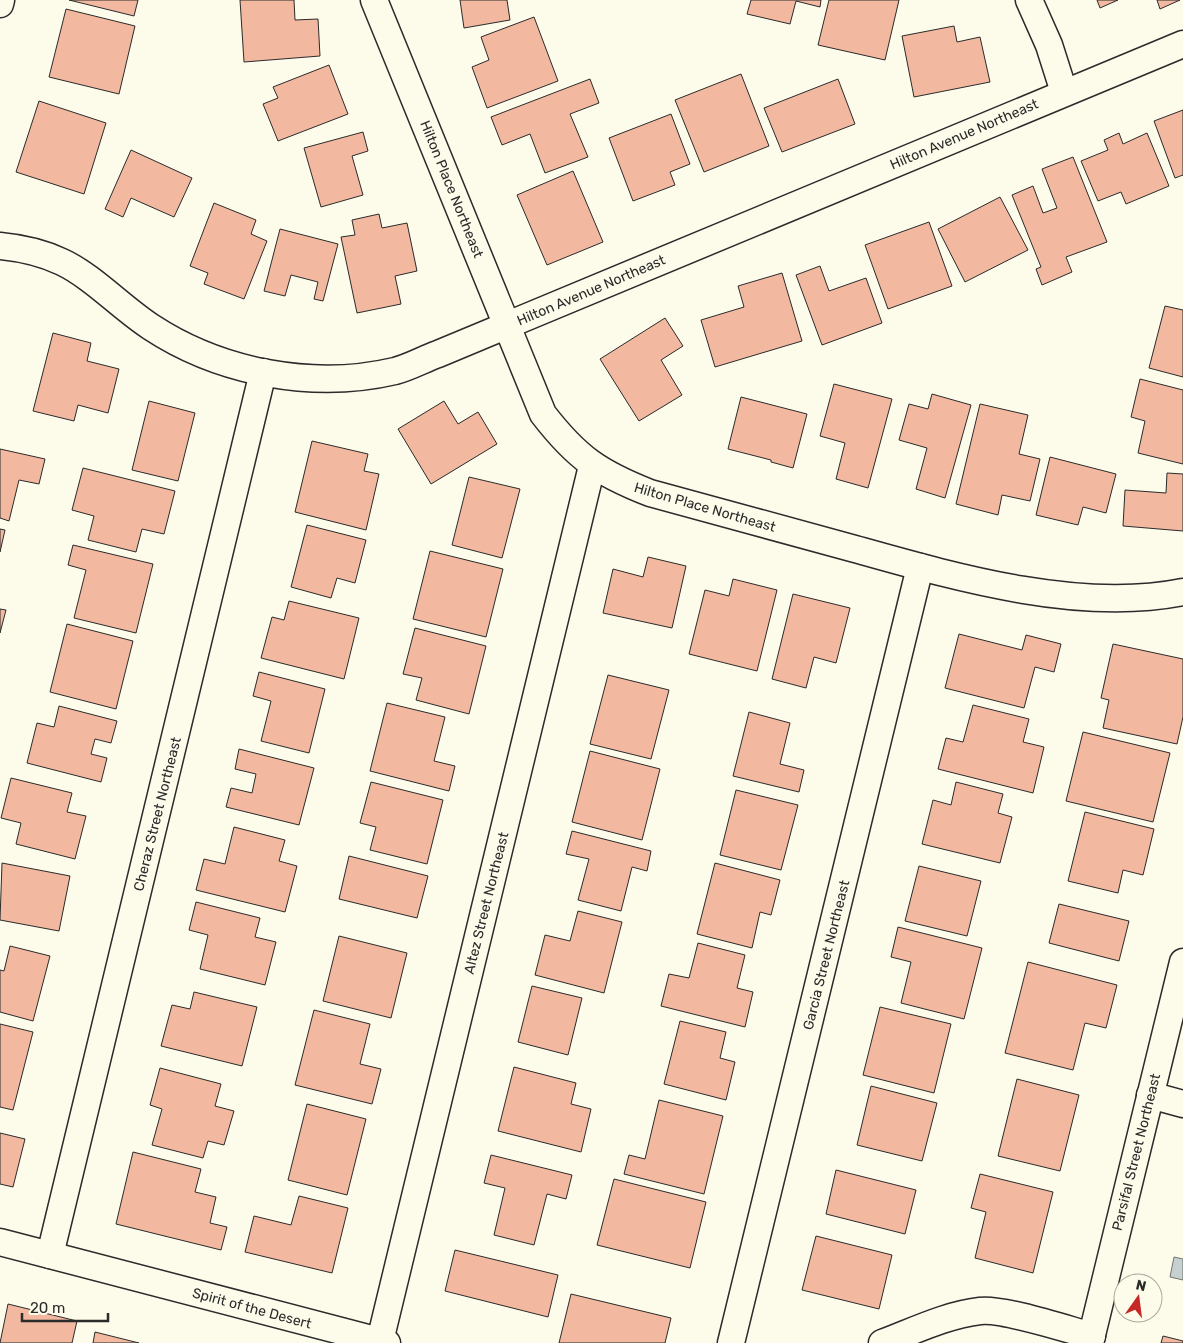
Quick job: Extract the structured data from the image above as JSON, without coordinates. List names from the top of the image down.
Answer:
{
  "streets": {
    "street": [
      "Hilton Avenue Northeast",
      "Hilton Place Northeast",
      "Cheraz Street Northeast",
      "Altez Street Northeast",
      "Garcia Street Northeast",
      "Parsifal Street Northeast",
      "Spirit of the Desert"
    ]
  },
  "crossings": [
    ["Hilton Avenue Northeast", "Hilton Place Northeast"],
    ["Hilton Avenue Northeast", "Cheraz Street Northeast"],
    ["Hilton Place Northeast", "Altez Street Northeast"],
    ["Hilton Place Northeast", "Garcia Street Northeast"],
    ["Cheraz Street Northeast", "Spirit of the Desert"],
    ["Altez Street Northeast", "Spirit of the Desert"]
  ],
  "scale_bar": "20 m",
  "north": "top"
}
